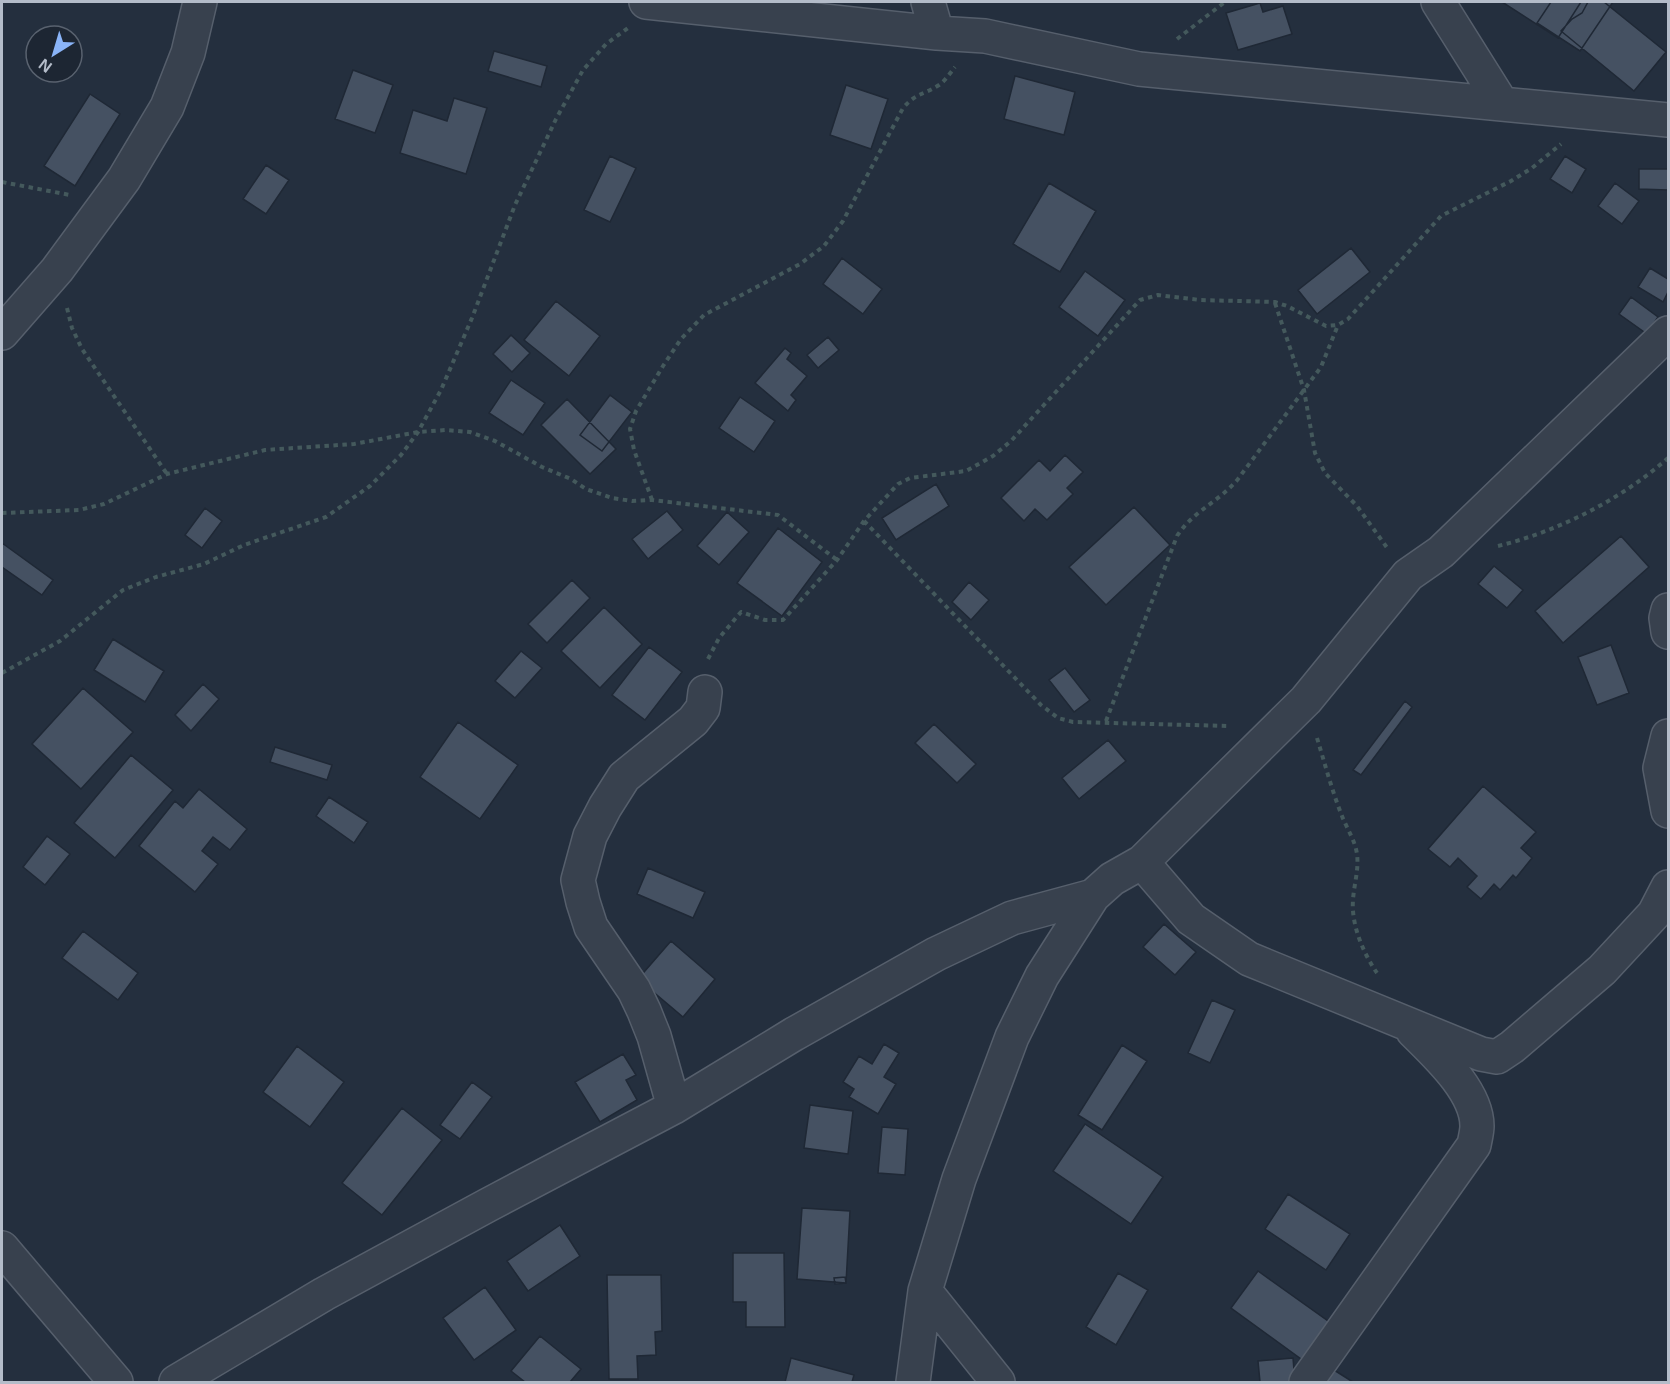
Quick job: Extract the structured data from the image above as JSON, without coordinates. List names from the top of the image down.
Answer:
{
  "north": "bottom left"
}
